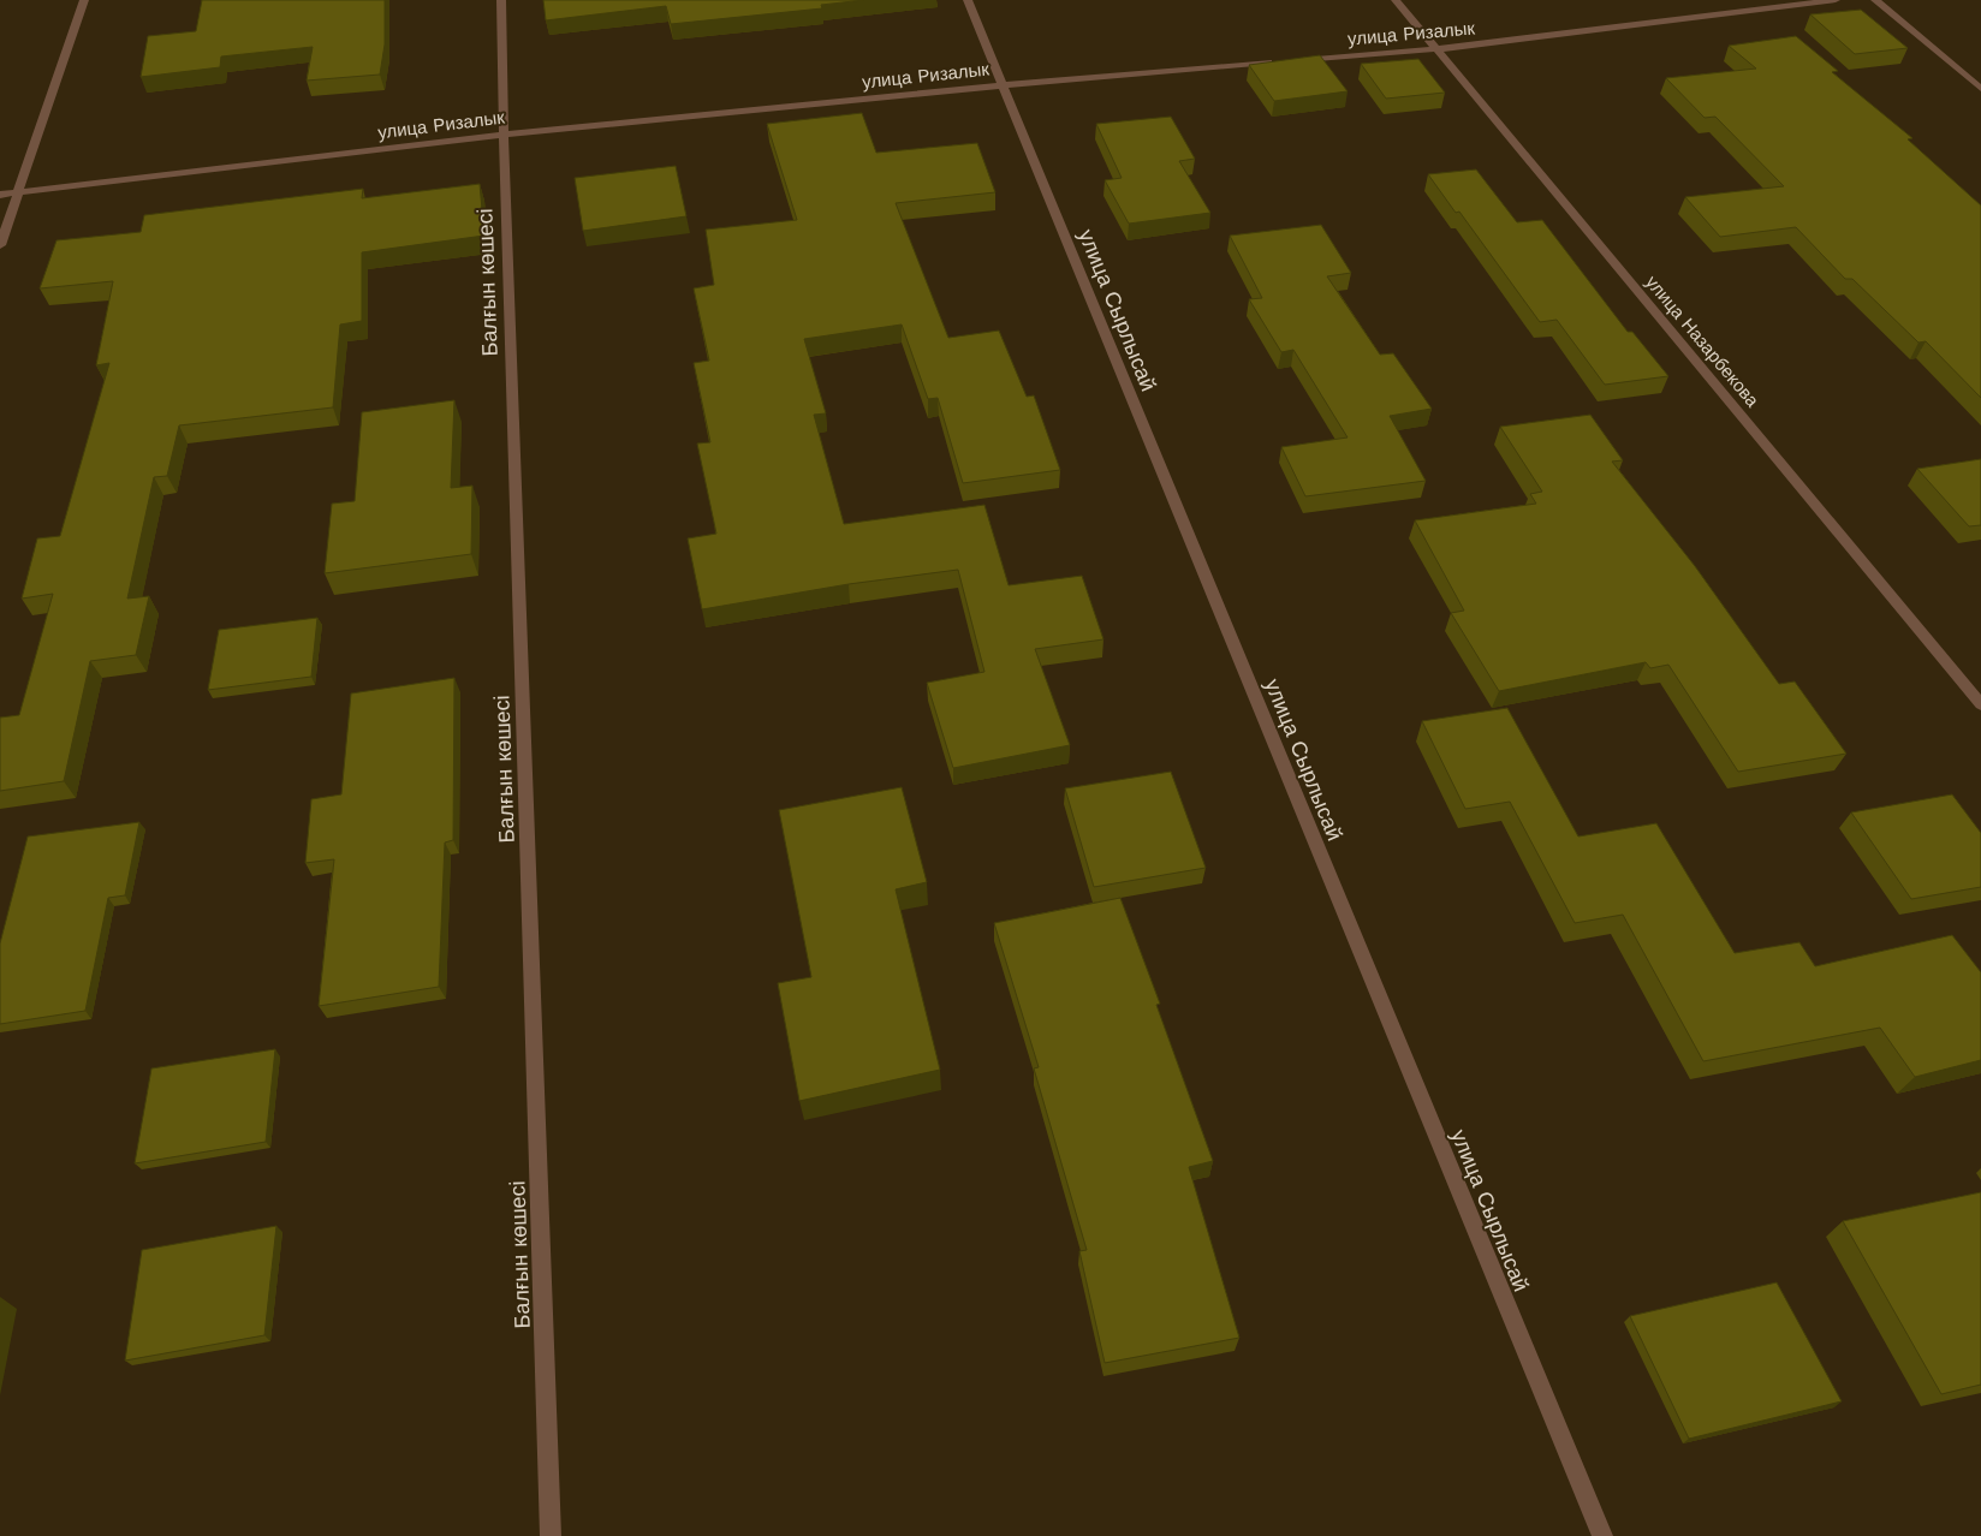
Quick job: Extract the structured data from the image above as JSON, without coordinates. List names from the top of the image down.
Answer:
{
  "streets": {
    "street": [
      "улица Ризалык",
      "Балғын көшесі",
      "улица Сырлысай",
      "улица Назарбекова"
    ]
  },
  "crossings": [
    ["улица Ризалык", "Балғын көшесі"],
    ["улица Ризалык", "улица Сырлысай"],
    ["улица Ризалык", "улица Назарбекова"]
  ]
}
